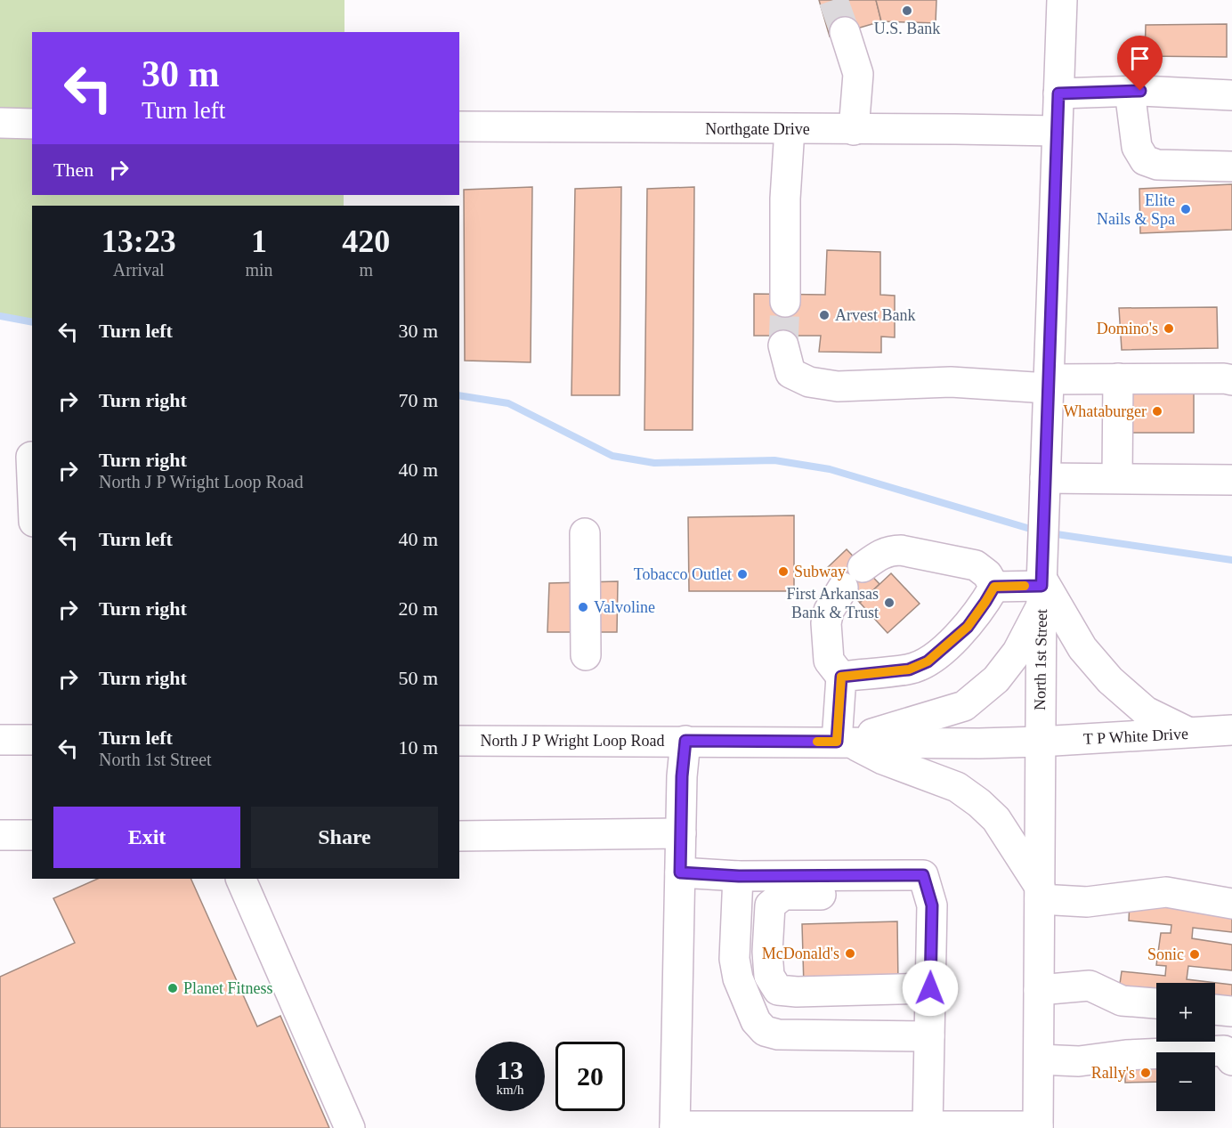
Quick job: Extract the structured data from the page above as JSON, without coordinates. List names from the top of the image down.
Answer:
{
  "streets": {
    "main road": [
      "Northgate Drive",
      "North 1st Street",
      "T P White Drive",
      "North J P Wright Loop Road"
    ]
  },
  "crossings": [
    ["Northgate Drive", "North 1st Street"],
    ["North 1st Street", "T P White Drive"],
    ["North 1st Street", "North J P Wright Loop Road"],
    ["T P White Drive", "North J P Wright Loop Road"]
  ],
  "places": [
    "U.S. Bank",
    "Elite Nails & Spa",
    "Arvest Bank",
    "Domino's",
    "Whataburger",
    "Subway",
    "Tobacco Outlet",
    "First Arkansas Bank & Trust",
    "Valvoline",
    "McDonald's",
    "Sonic",
    "Planet Fitness",
    "Rally's"
  ],
  "page": {
    "turn": ["30 m", "Turn left"],
    "then": "Then",
    "eta": [
      "13:23",
      "Arrival",
      "1",
      "min",
      "420",
      "m"
    ],
    "list": [
      {
        "name": "Turn left",
        "value": "30 m"
      },
      {
        "name": "Turn right",
        "value": "70 m"
      },
      {
        "name": "Turn right",
        "note": "North J P Wright Loop Road",
        "value": "40 m"
      },
      {
        "name": "Turn left",
        "value": "40 m"
      },
      {
        "name": "Turn right",
        "value": "20 m"
      },
      {
        "name": "Turn right",
        "value": "50 m"
      },
      {
        "name": "Turn left",
        "note": "North 1st Street",
        "value": "10 m"
      }
    ],
    "buttons": ["Exit", "Share"],
    "map_buttons": ["+", "−"],
    "speed": "13 km/h",
    "limit": "20"
  }
}
